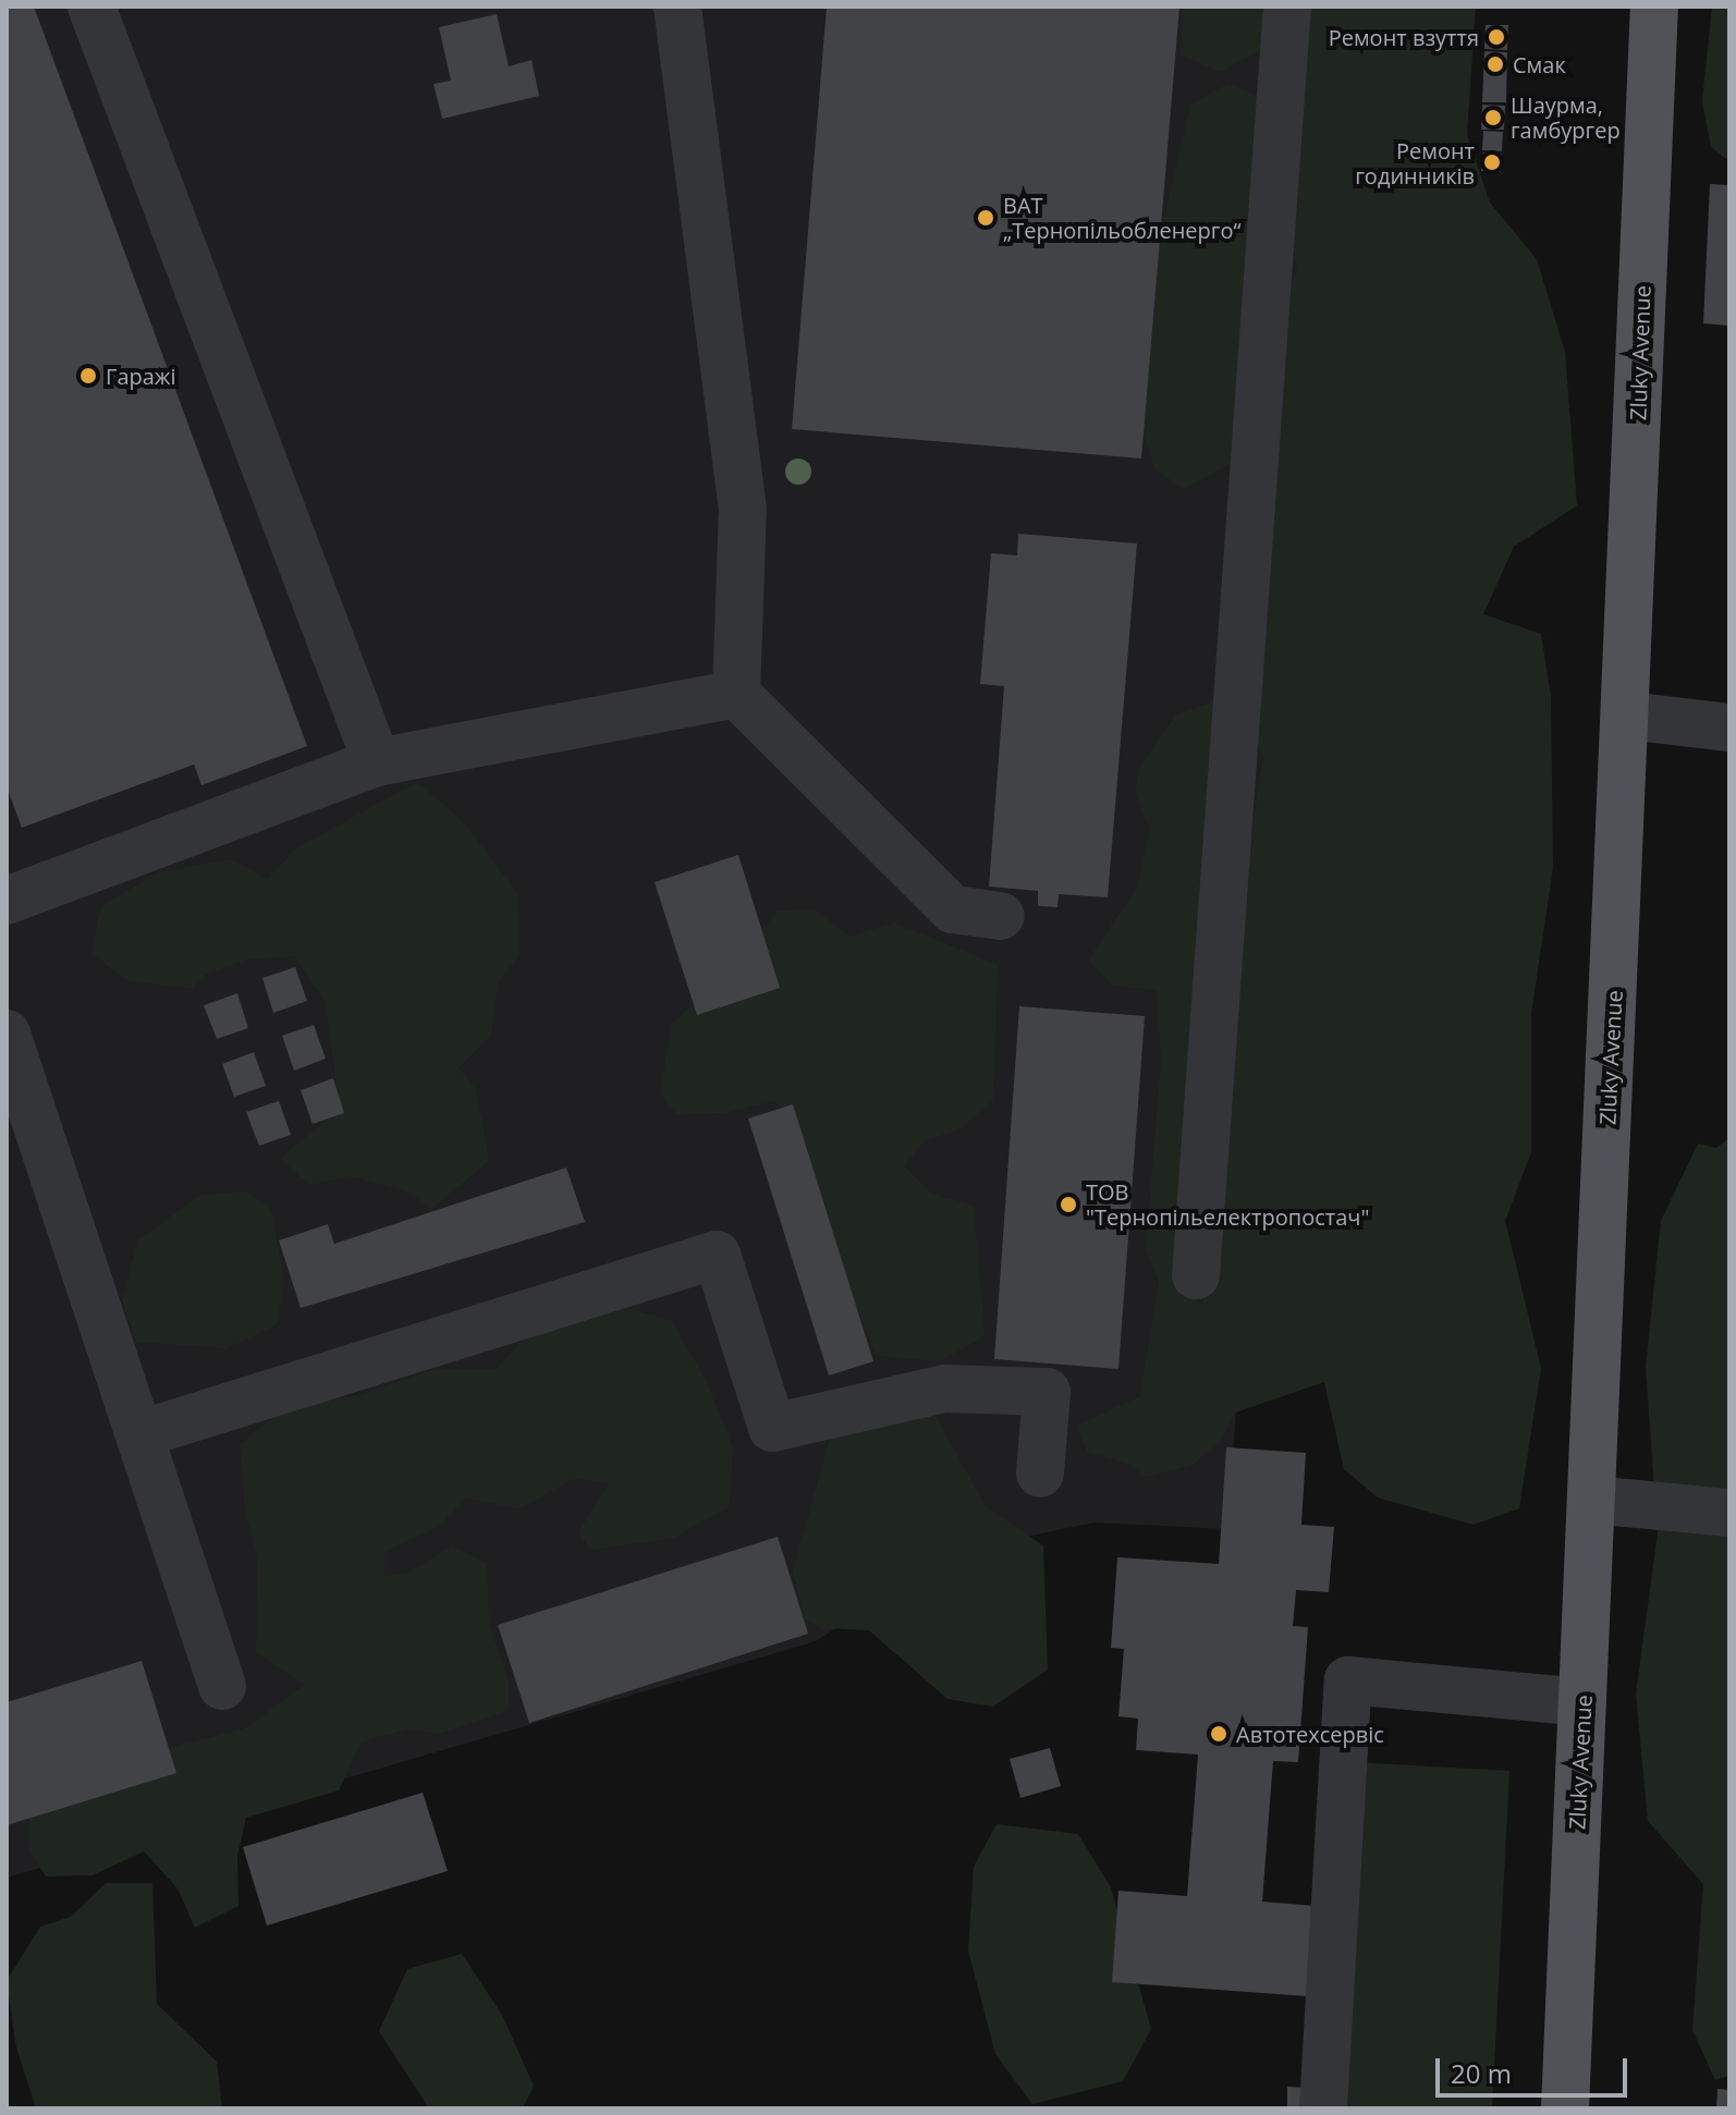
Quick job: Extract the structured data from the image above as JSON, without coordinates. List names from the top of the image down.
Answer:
{
  "streets": {
    "main road": ["Zluky Avenue"]
  },
  "places": [
    "Ремонт взуття",
    "Смак",
    "Шаурма, гамбургер",
    "Ремонт годинників",
    "ВАТ „Тернопільобленерго“",
    "Гаражі",
    "ТОВ \"Тернопільелектропостач\"",
    "Автотехсервіс"
  ],
  "scale_bar": "20 m"
}
